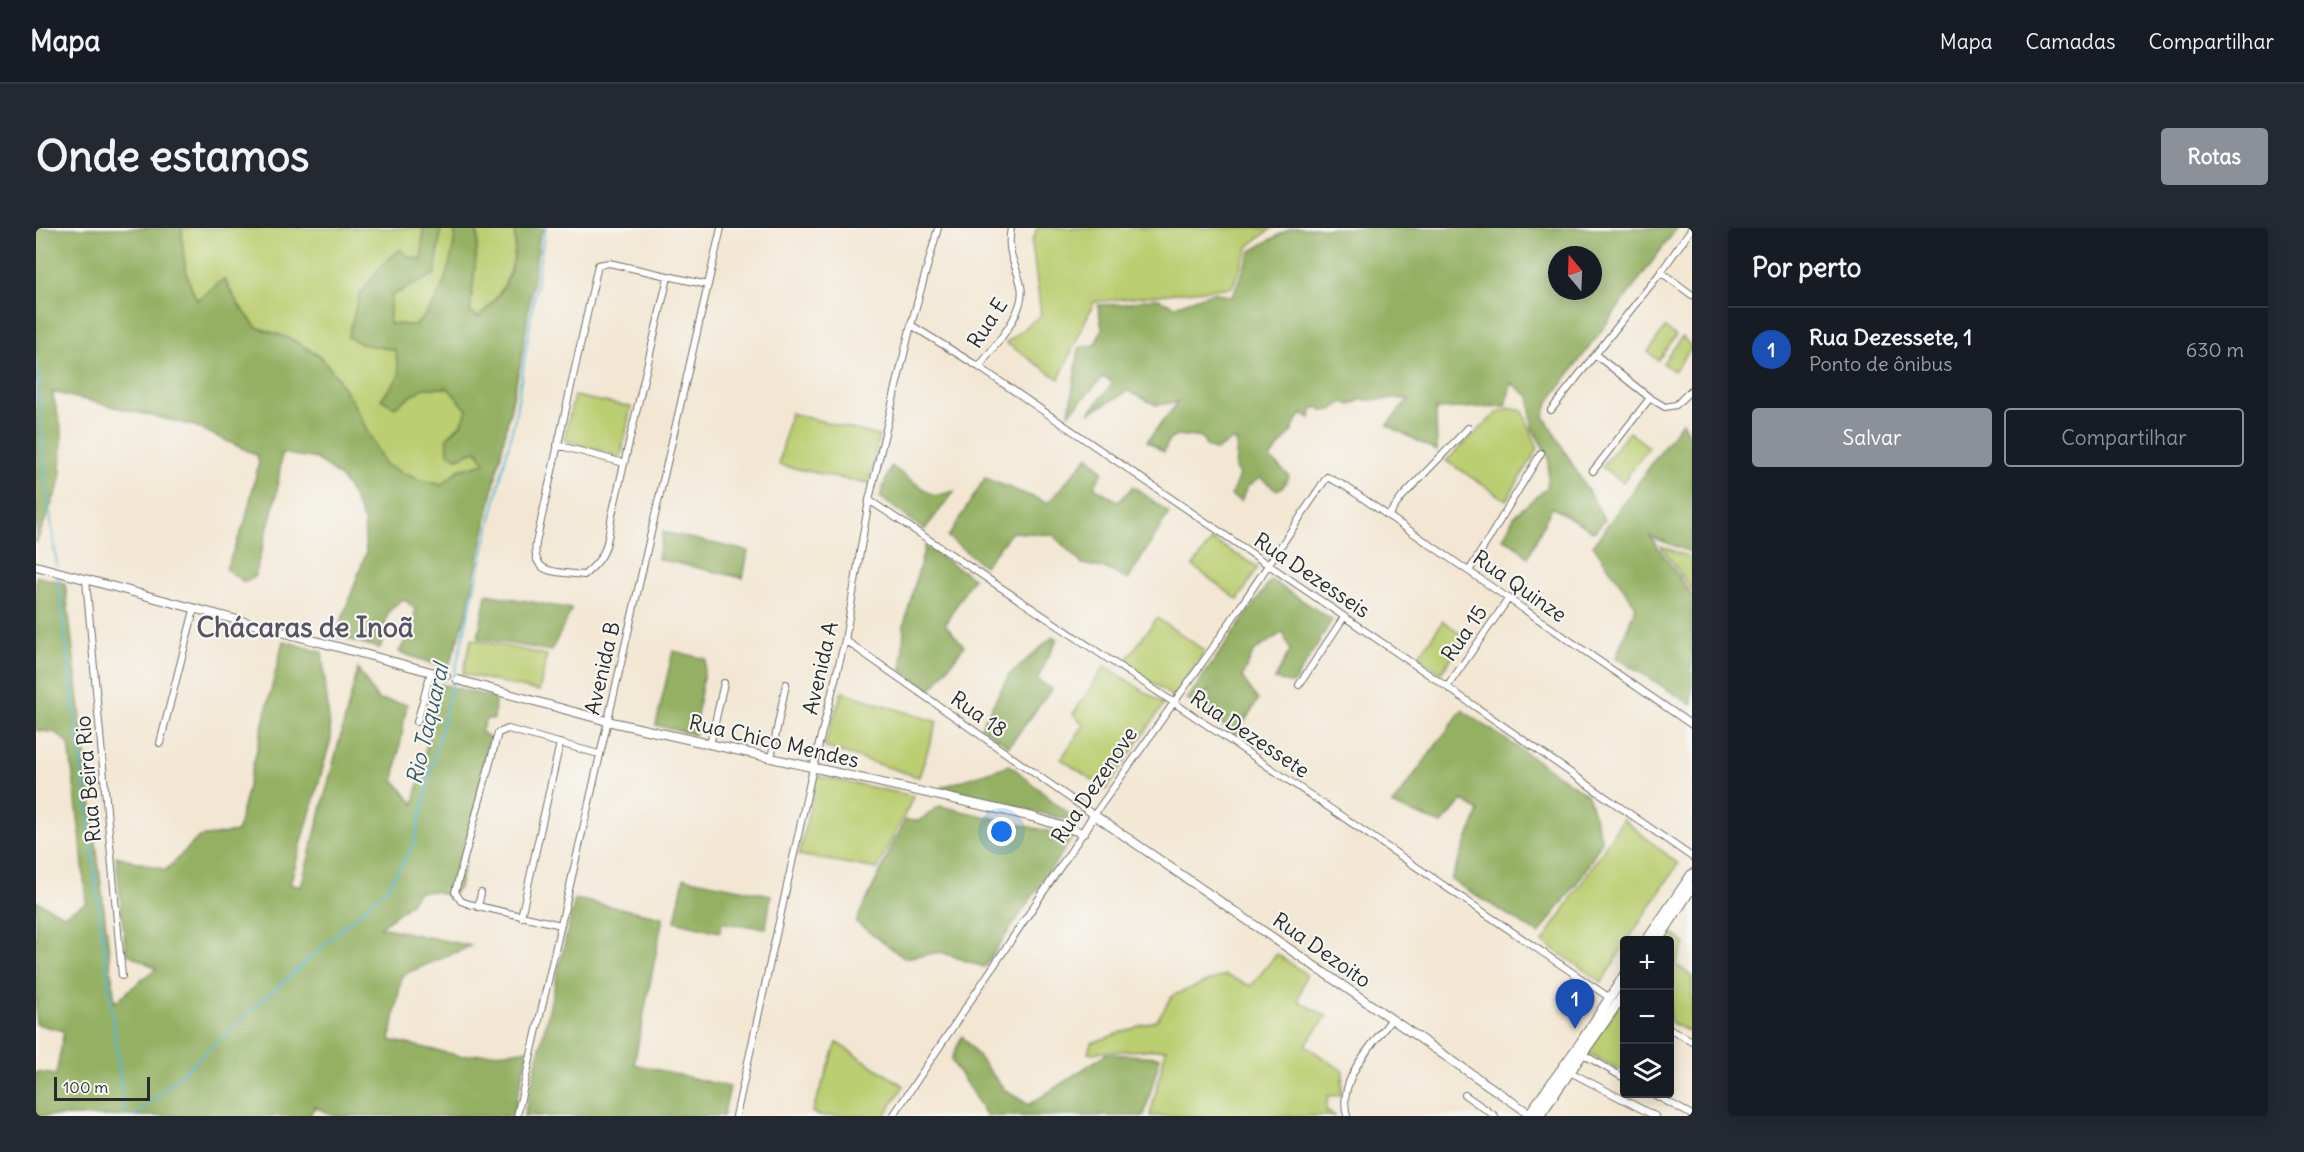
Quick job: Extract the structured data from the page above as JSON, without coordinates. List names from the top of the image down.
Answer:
{
  "streets": {
    "main road": ["Rua Chico Mendes", "Rua Dezenove", "Rua Dezoito"],
    "street": [
      "Rua E",
      "Rua Dezesseis",
      "Rua Quinze",
      "Rua 15",
      "Avenida B",
      "Avenida A",
      "Rua 18",
      "Rua Dezessete",
      "Rua Beira Rio"
    ]
  },
  "crossings": [
    ["Rua E", "Rua Dezesseis"],
    ["Rua Dezesseis", "Rua 15"],
    ["Rua Dezesseis", "Avenida A"],
    ["Rua Dezesseis", "Rua Dezenove"],
    ["Rua Quinze", "Rua 15"],
    ["Rua Quinze", "Rua Dezenove"],
    ["Avenida B", "Rua Chico Mendes"],
    ["Avenida A", "Rua 18"],
    ["Avenida A", "Rua Dezessete"],
    ["Avenida A", "Rua Chico Mendes"],
    ["Rua 18", "Rua Dezenove"],
    ["Rua 18", "Rua Dezoito"],
    ["Rua Dezessete", "Rua Dezenove"],
    ["Rua Chico Mendes", "Rua Dezenove"],
    ["Rua Dezenove", "Rua Dezoito"]
  ],
  "districts": ["Chácaras de Inoã"],
  "water": ["Rio Taquaral"],
  "scale_bar": "100 m",
  "north": "top",
  "page": {
    "header": "Mapa",
    "nav": ["Mapa", "Camadas", "Compartilhar"],
    "buttons": [
      "Rotas",
      ["Salvar", "Compartilhar"]
    ],
    "title": "Onde estamos",
    "heading": "Por perto",
    "list": [
      {
        "mark": "1",
        "name": "Rua Dezessete, 1",
        "note": "Ponto de ônibus",
        "value": "630 m"
      }
    ],
    "map_buttons": ["+", "−"],
    "pins": "1",
    "scale": "100 m"
  }
}
